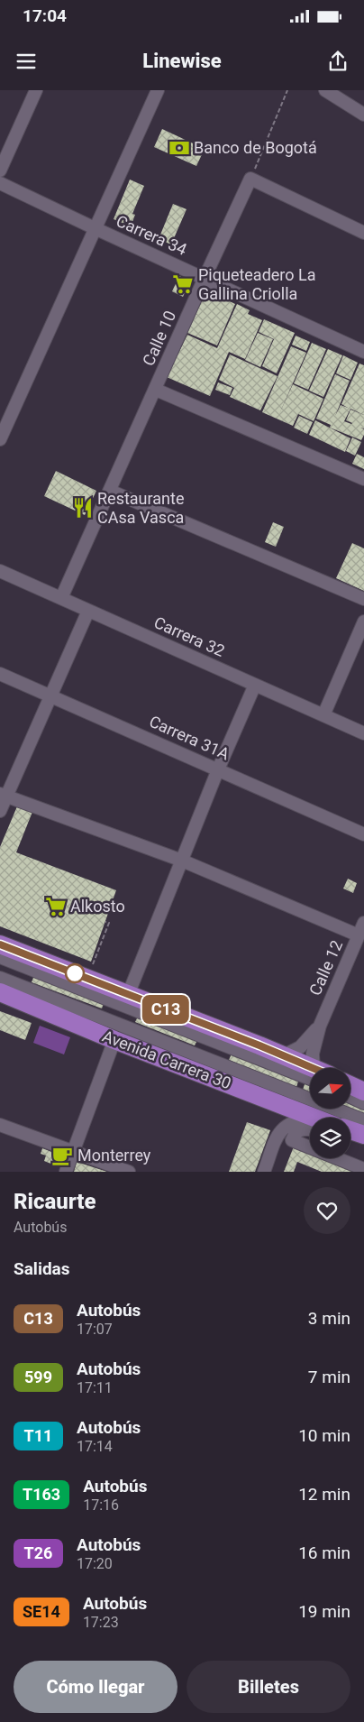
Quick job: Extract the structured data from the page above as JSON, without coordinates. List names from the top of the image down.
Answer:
{
  "streets": {
    "highway": ["Avenida Carrera 30"],
    "street": [
      "Carrera 34",
      "Calle 10",
      "Carrera 32",
      "Carrera 31A",
      "Calle 12"
    ]
  },
  "crossings": [
    ["Carrera 34", "Calle 10"],
    ["Calle 10", "Carrera 32"]
  ],
  "places": {
    "bank": ["Banco de Bogotá"],
    "supermarket": ["Piqueteadero La Gallina Criolla", "Alkosto"],
    "restaurant": ["Restaurante CAsa Vasca"],
    "cafe": ["Monterrey"]
  },
  "lines": ["bus line C13"],
  "north": "right",
  "page": {
    "status": "17:04",
    "header": "Linewise",
    "on_map": "C13",
    "heading": [
      ["Ricaurte", "Autobús"],
      "Salidas"
    ],
    "list": [
      {
        "mark": "C13",
        "name": "Autobús",
        "note": "17:07",
        "value": "3 min"
      },
      {
        "mark": "599",
        "name": "Autobús",
        "note": "17:11",
        "value": "7 min"
      },
      {
        "mark": "T11",
        "name": "Autobús",
        "note": "17:14",
        "value": "10 min"
      },
      {
        "mark": "T163",
        "name": "Autobús",
        "note": "17:16",
        "value": "12 min"
      },
      {
        "mark": "T26",
        "name": "Autobús",
        "note": "17:20",
        "value": "16 min"
      },
      {
        "mark": "SE14",
        "name": "Autobús",
        "note": "17:23",
        "value": "19 min"
      }
    ],
    "buttons": ["Cómo llegar", "Billetes"]
  }
}
